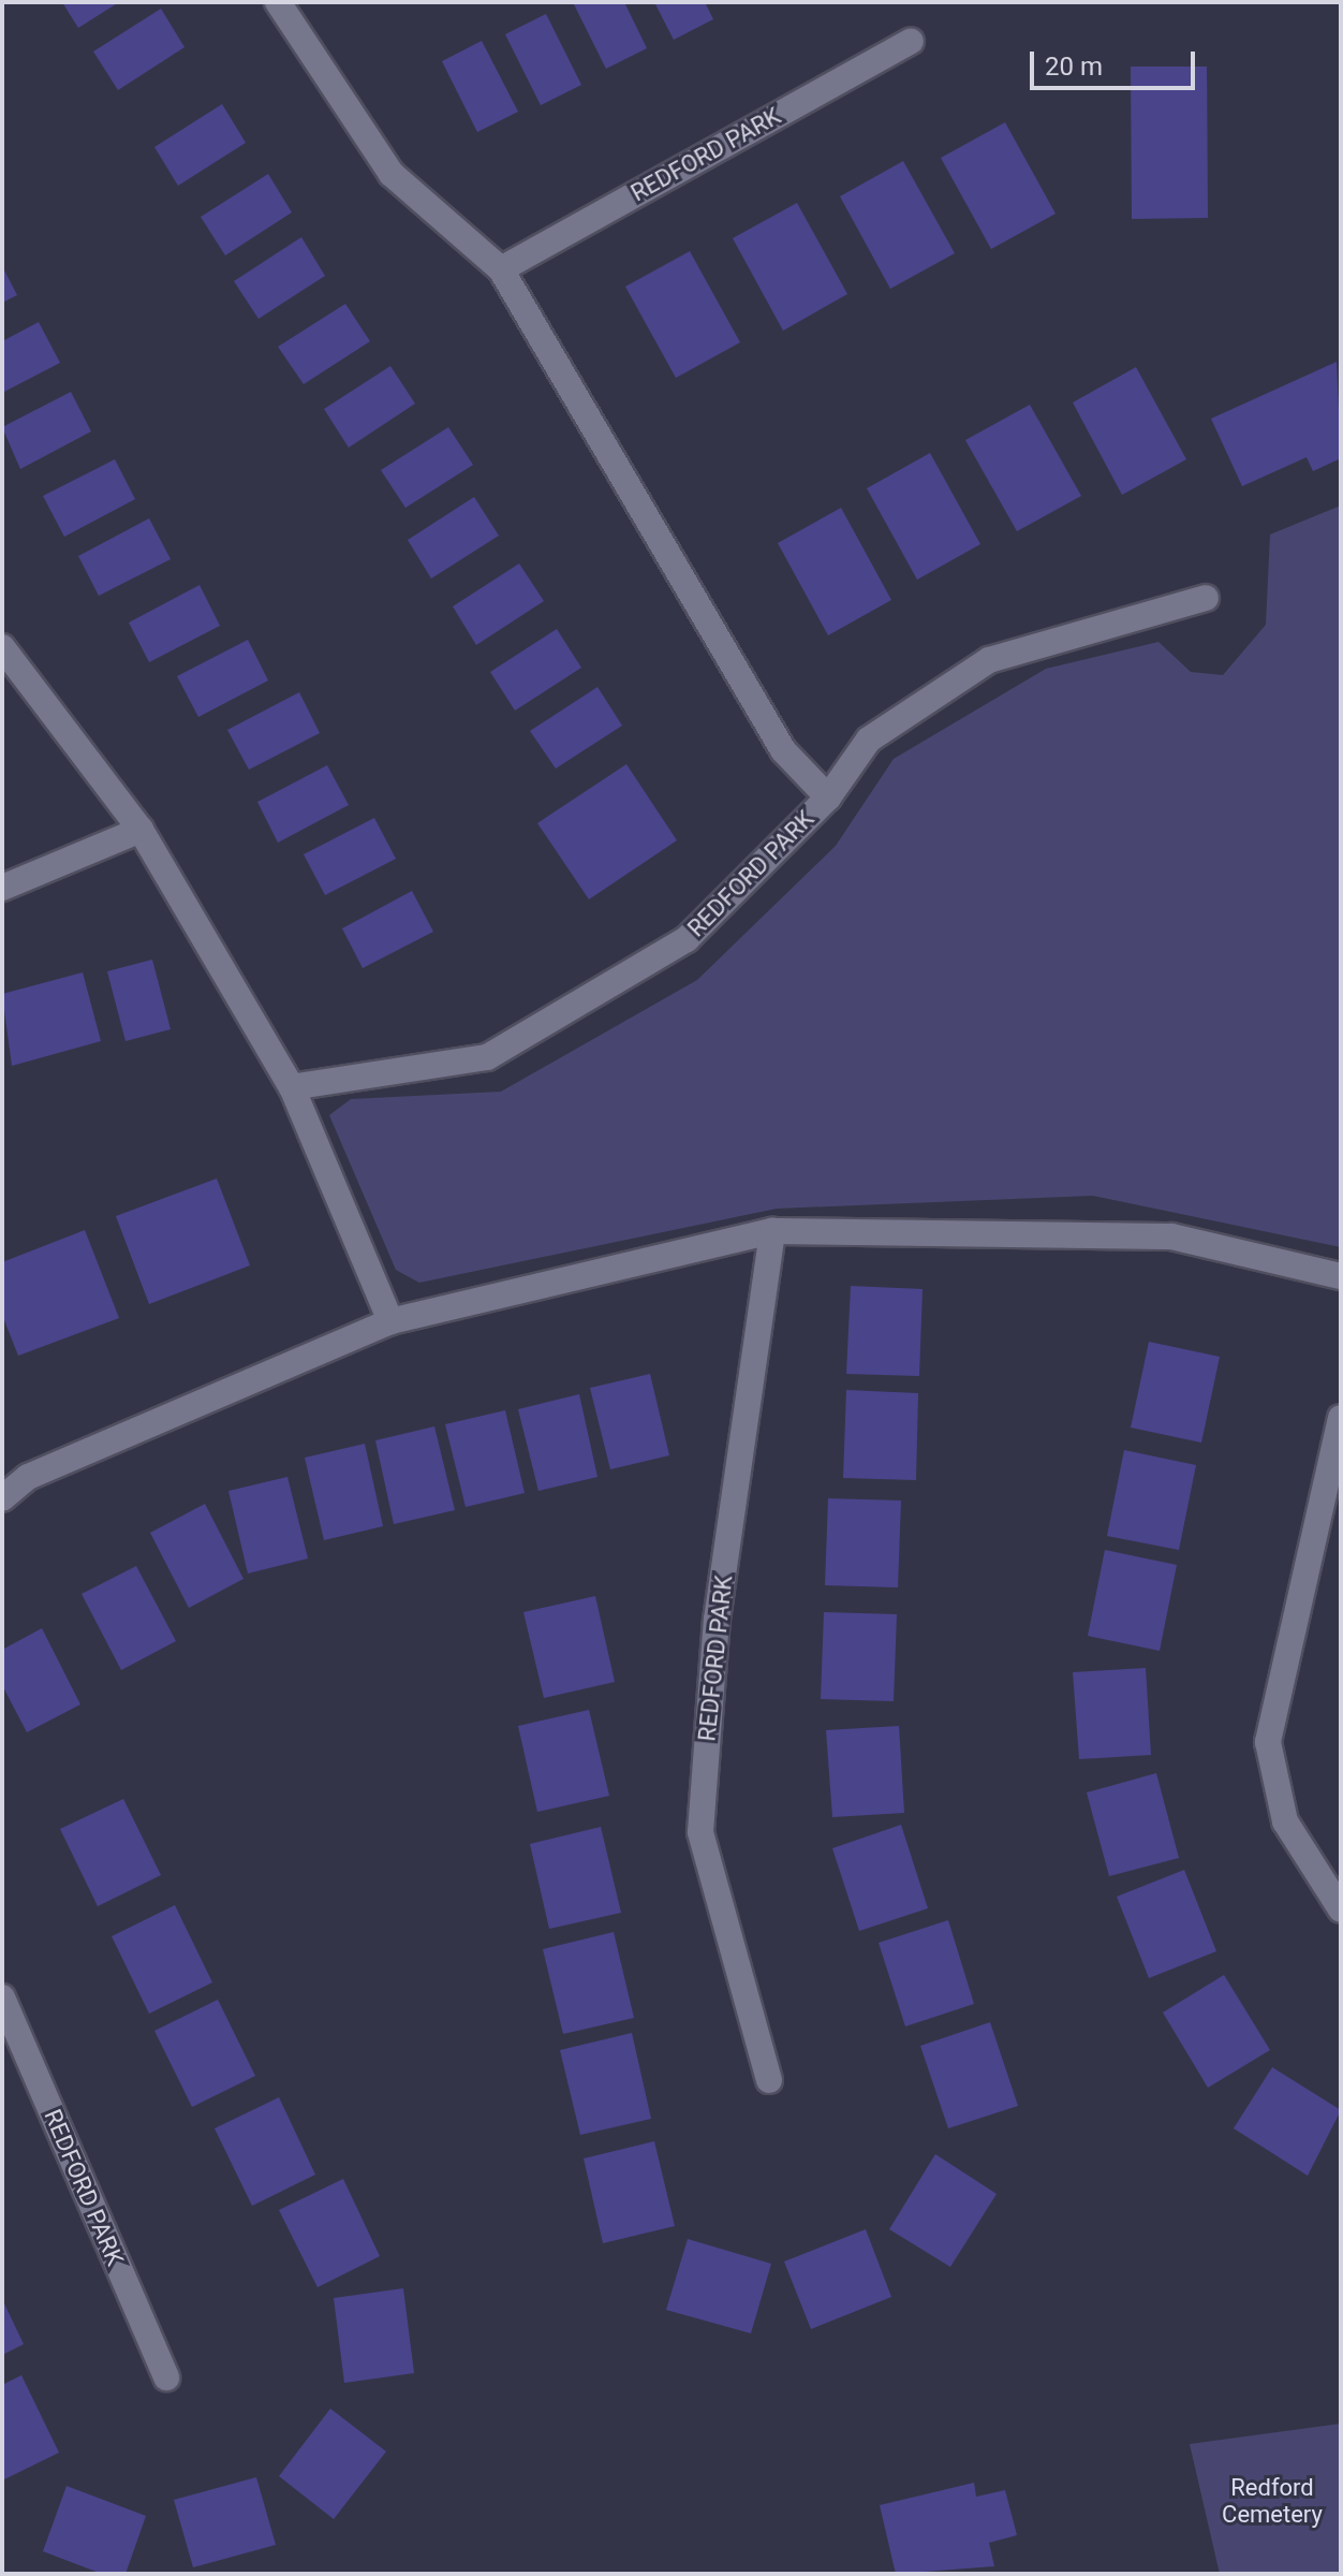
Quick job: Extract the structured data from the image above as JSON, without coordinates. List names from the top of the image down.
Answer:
{
  "streets": {
    "street": ["REDFORD PARK"]
  },
  "parks": ["Redford Cemetery"],
  "scale_bar": "20 m"
}
